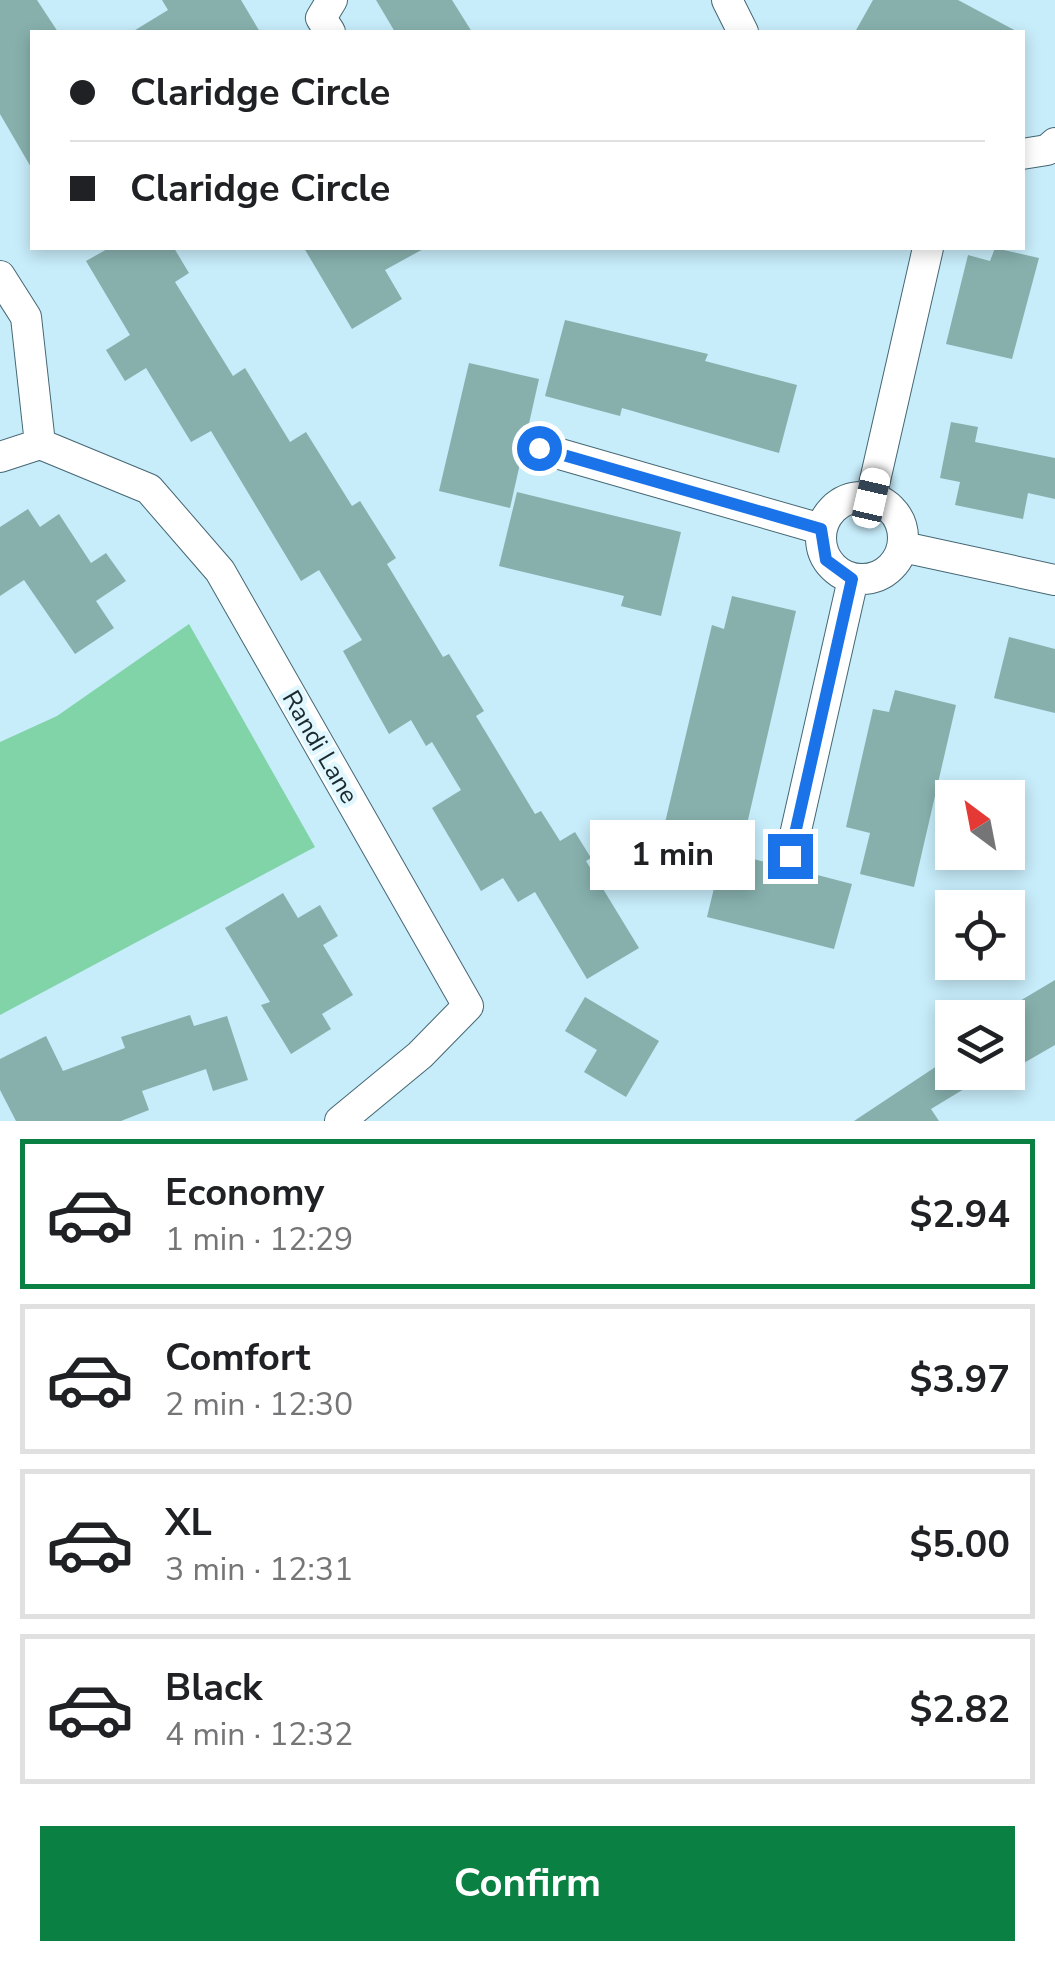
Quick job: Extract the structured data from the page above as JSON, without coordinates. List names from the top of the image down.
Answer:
{
  "streets": {
    "street": ["Randi Lane"]
  },
  "north": "top left",
  "page": {
    "banner": ["Claridge Circle", "Claridge Circle"],
    "bubble": "1 min",
    "list": [
      {
        "name": "Economy",
        "note": "1 min · 12:29",
        "value": "$2.94"
      },
      {
        "name": "Comfort",
        "note": "2 min · 12:30",
        "value": "$3.97"
      },
      {
        "name": "XL",
        "note": "3 min · 12:31",
        "value": "$5.00"
      },
      {
        "name": "Black",
        "note": "4 min · 12:32",
        "value": "$2.82"
      }
    ],
    "buttons": "Confirm"
  }
}
